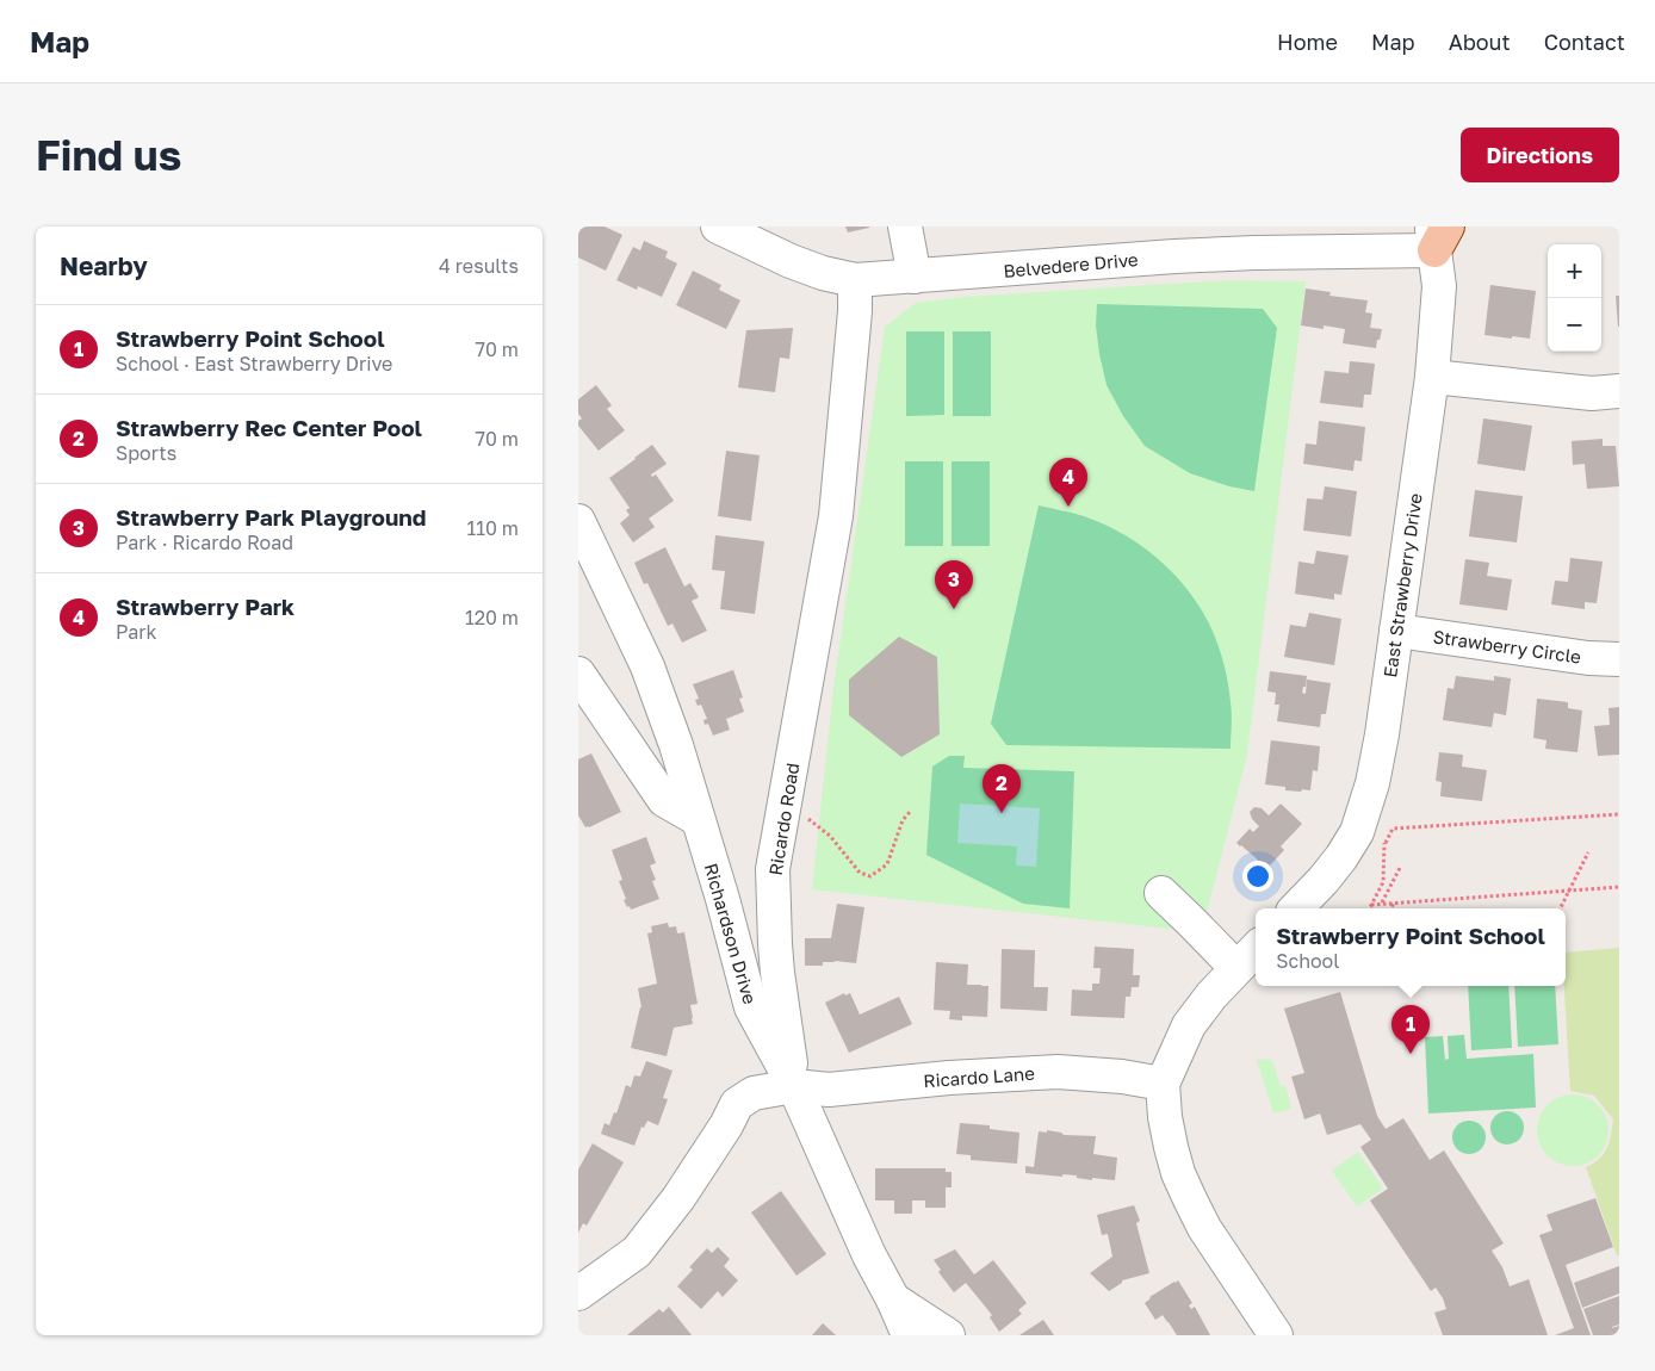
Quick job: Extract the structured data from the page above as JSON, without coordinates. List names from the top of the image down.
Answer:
{
  "streets": {
    "street": [
      "Belvedere Drive",
      "East Strawberry Drive",
      "Strawberry Circle",
      "Ricardo Road",
      "Richardson Drive",
      "Ricardo Lane"
    ]
  },
  "crossings": [
    ["Belvedere Drive", "East Strawberry Drive"],
    ["Belvedere Drive", "Ricardo Road"],
    ["East Strawberry Drive", "Strawberry Circle"],
    ["Ricardo Road", "Richardson Drive"],
    ["Ricardo Road", "Ricardo Lane"],
    ["Richardson Drive", "Ricardo Lane"]
  ],
  "page": {
    "header": "Map",
    "nav": [
      "Home",
      "Map",
      "About",
      "Contact"
    ],
    "buttons": "Directions",
    "title": "Find us",
    "heading": ["Nearby", "4 results"],
    "map_buttons": ["+", "−"],
    "list": [
      {
        "mark": "1",
        "name": "Strawberry Point School",
        "note": "School · East Strawberry Drive",
        "value": "70 m"
      },
      {
        "mark": "2",
        "name": "Strawberry Rec Center Pool",
        "note": "Sports",
        "value": "70 m"
      },
      {
        "mark": "3",
        "name": "Strawberry Park Playground",
        "note": "Park · Ricardo Road",
        "value": "110 m"
      },
      {
        "mark": "4",
        "name": "Strawberry Park",
        "note": "Park",
        "value": "120 m"
      }
    ],
    "pins": [
      "4",
      "3",
      "2",
      "1"
    ],
    "popup": ["Strawberry Point School", "School"]
  }
}
